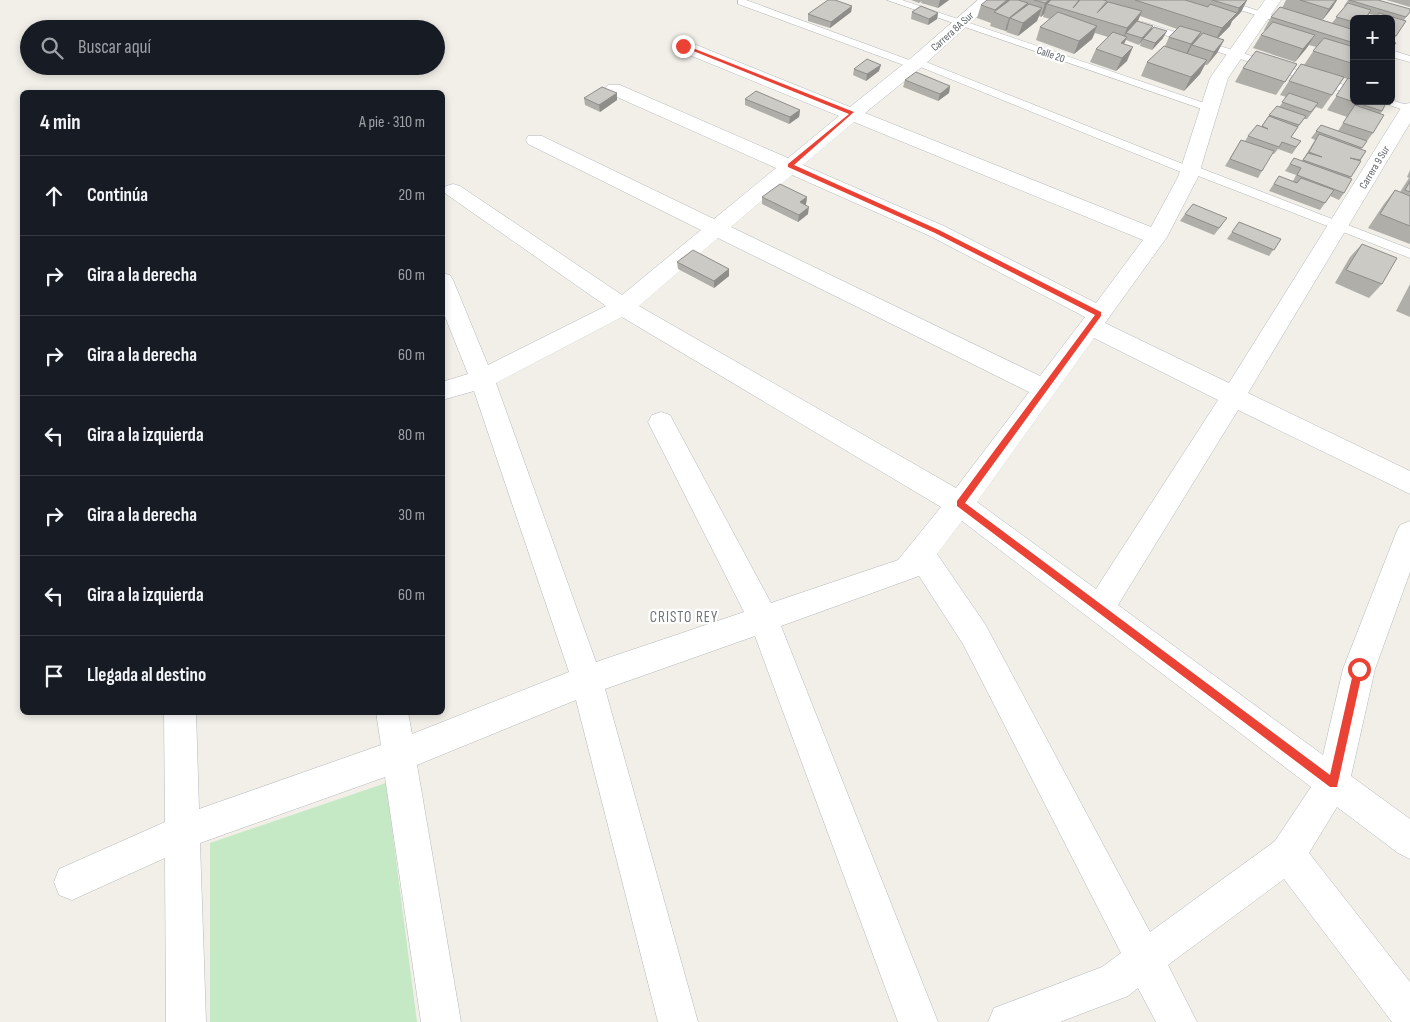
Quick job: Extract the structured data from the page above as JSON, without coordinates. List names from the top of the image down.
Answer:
{
  "streets": {
    "street": ["Carrera 8A Sur", "Carrera 9 Sur"],
    "lane": ["Calle 20"]
  },
  "crossings": [
    ["Carrera 8A Sur", "Calle 20"]
  ],
  "districts": ["CRISTO REY"],
  "page": {
    "map_buttons": ["+", "−"],
    "search": "Buscar aquí",
    "heading": ["4 min", "A pie · 310 m"],
    "list": [
      ["Continúa", "20 m"],
      ["Gira a la derecha", "60 m"],
      ["Gira a la derecha", "60 m"],
      ["Gira a la izquierda", "80 m"],
      ["Gira a la derecha", "30 m"],
      ["Gira a la izquierda", "60 m"],
      "Llegada al destino"
    ]
  }
}
